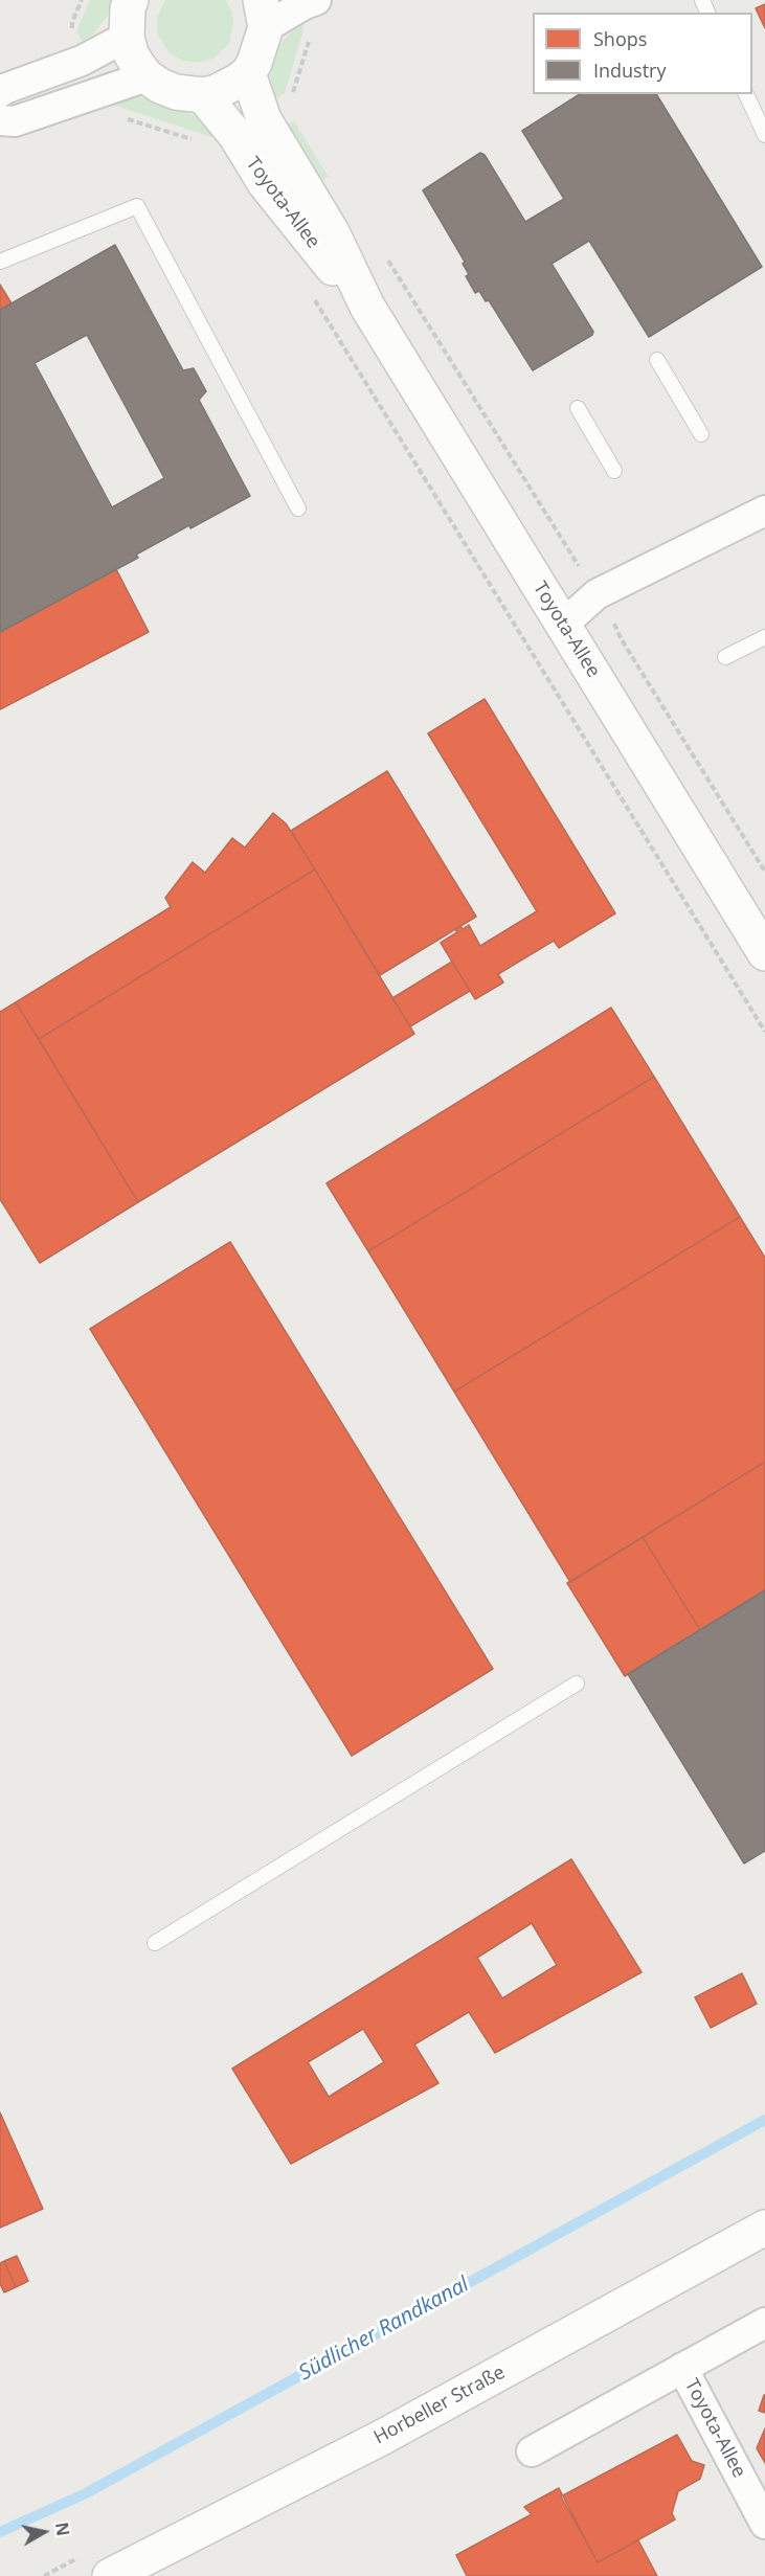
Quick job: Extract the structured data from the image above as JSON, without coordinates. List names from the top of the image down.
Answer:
{
  "streets": {
    "street": ["Toyota-Allee", "Horbeller Straße"]
  },
  "water": ["Südlicher Randkanal"],
  "legend": ["Shops", "Industry"],
  "north": "right"
}
